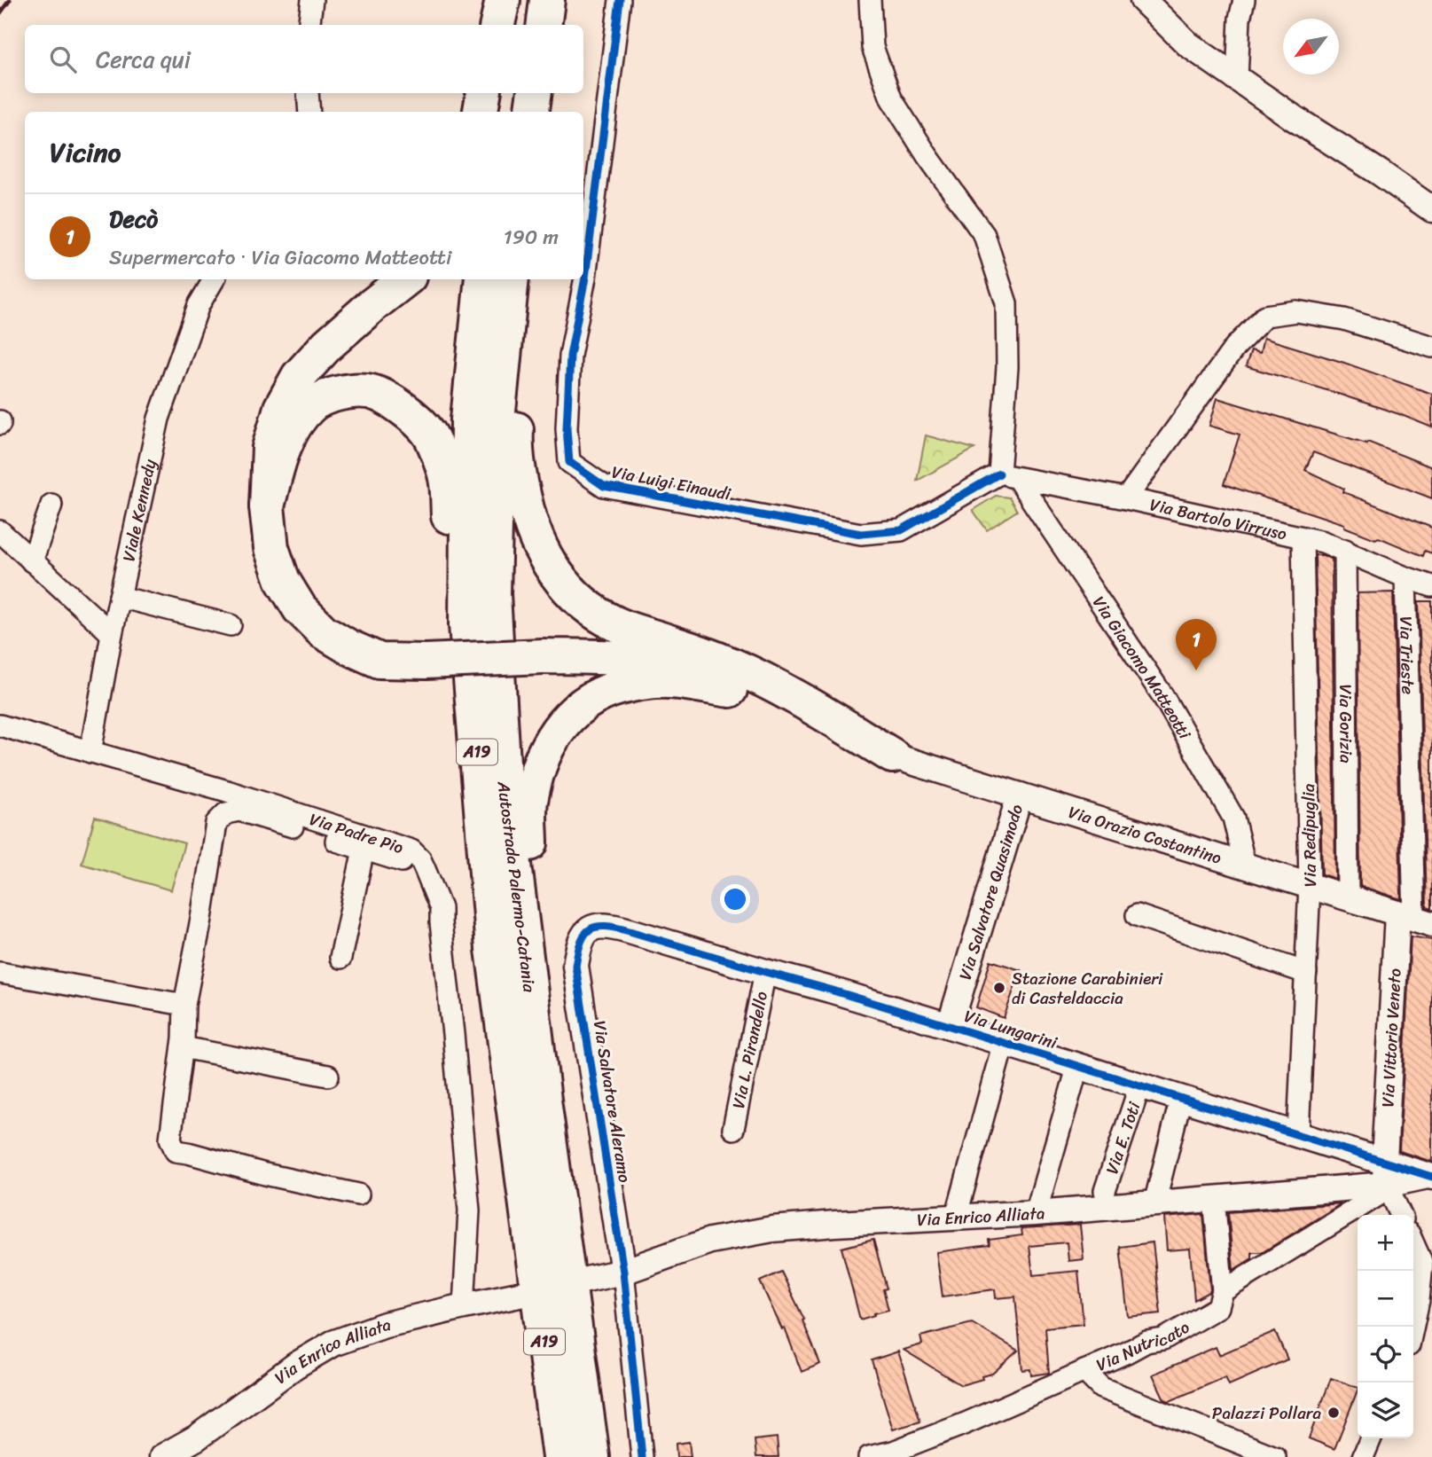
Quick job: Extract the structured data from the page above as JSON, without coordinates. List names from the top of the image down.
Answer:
{
  "streets": {
    "highway": ["A19", "Autostrada Palermo-Catania"],
    "street": [
      "Via Luigi Einaudi",
      "Viale Kennedy",
      "Via Bartolo Virruso",
      "Via Trieste",
      "Via Giacomo Matteotti",
      "Via Gorizia",
      "Via Padre Pio",
      "Via Orazio Costantino",
      "Via Redipuglia",
      "Via Salvatore Quasimodo",
      "Via Lungarini",
      "Via Vittorio Veneto",
      "Via L. Pirandello",
      "Via Salvatore Aleramo",
      "Via E. Toti",
      "Via Enrico Alliata",
      "Via Nutricato"
    ]
  },
  "crossings": [
    ["Via Luigi Einaudi", "Via Bartolo Virruso"],
    ["Via Luigi Einaudi", "Via Giacomo Matteotti"],
    ["Viale Kennedy", "Via Padre Pio"],
    ["Via Bartolo Virruso", "Via Trieste"],
    ["Via Bartolo Virruso", "Via Giacomo Matteotti"],
    ["Via Bartolo Virruso", "Via Gorizia"],
    ["Via Bartolo Virruso", "Via Redipuglia"],
    ["Via Trieste", "Via Orazio Costantino"],
    ["Via Trieste", "Via Vittorio Veneto"],
    ["Via Giacomo Matteotti", "Via Orazio Costantino"],
    ["Via Gorizia", "Via Orazio Costantino"],
    ["Via Padre Pio", "Via Enrico Alliata"],
    ["Via Orazio Costantino", "Via Redipuglia"],
    ["Via Orazio Costantino", "Via Salvatore Quasimodo"],
    ["Via Orazio Costantino", "Via Vittorio Veneto"],
    ["Via Redipuglia", "Via Lungarini"],
    ["Via Salvatore Quasimodo", "Via Lungarini"],
    ["Via Lungarini", "Via Vittorio Veneto"],
    ["Via Lungarini", "Via L. Pirandello"],
    ["Via Lungarini", "Via Salvatore Aleramo"],
    ["Via Lungarini", "Via E. Toti"],
    ["Via Lungarini", "Via Enrico Alliata"],
    ["Via Lungarini", "Via Nutricato"],
    ["Via Vittorio Veneto", "Via Enrico Alliata"],
    ["Via Vittorio Veneto", "Via Nutricato"],
    ["Via Salvatore Aleramo", "Via Enrico Alliata"],
    ["Via Enrico Alliata", "Via Nutricato"]
  ],
  "places": ["Stazione Carabinieri di Casteldaccia", "Palazzi Pollara"],
  "north": "bottom left",
  "page": {
    "search": "Cerca qui",
    "heading": "Vicino",
    "list": [
      {
        "mark": "1",
        "name": "Decò",
        "note": "Supermercato · Via Giacomo Matteotti",
        "value": "190 m"
      }
    ],
    "pins": "1",
    "map_buttons": ["+", "−"]
  }
}
